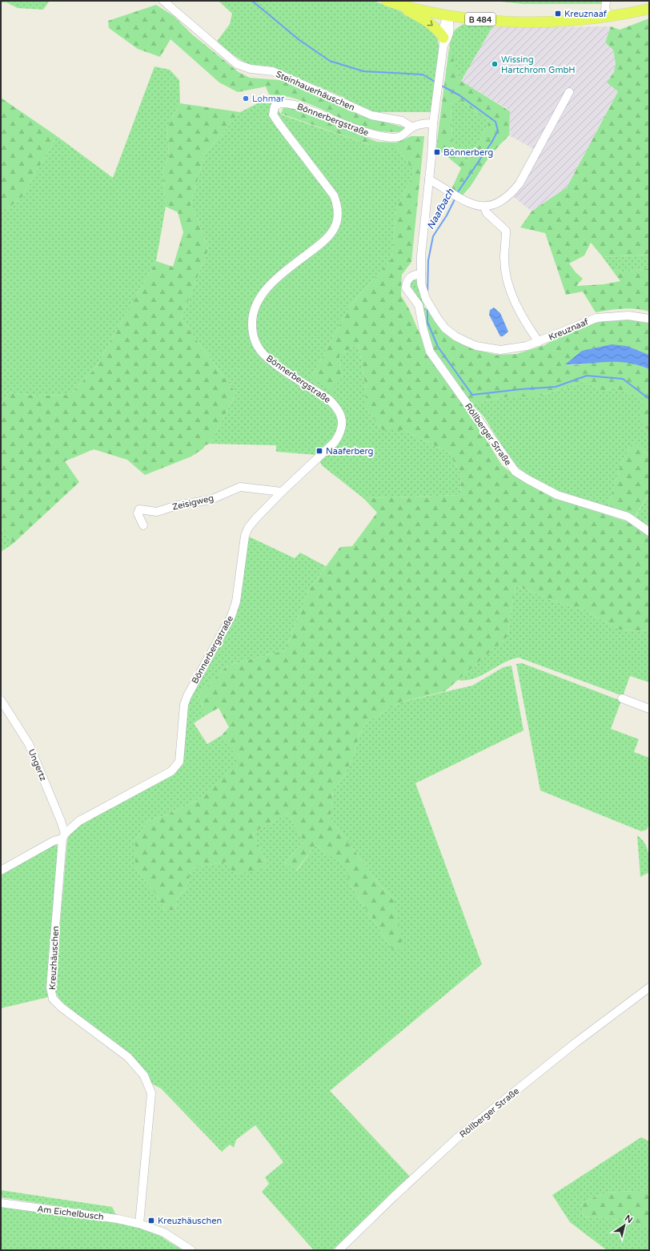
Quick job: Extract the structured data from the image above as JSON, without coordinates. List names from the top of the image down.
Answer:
{
  "streets": {
    "main road": ["B 484"],
    "street": [
      "Steinhauerhäuschen",
      "Bönnerbergstraße",
      "Kreuznaaf",
      "Röllberger Straße",
      "Zeisigweg",
      "Ungertz",
      "Kreuzhäuschen",
      "Am Eichelbusch"
    ]
  },
  "crossings": [
    ["Steinhauerhäuschen", "Bönnerbergstraße"],
    ["Bönnerbergstraße", "Zeisigweg"],
    ["Bönnerbergstraße", "Ungertz"],
    ["Bönnerbergstraße", "Kreuzhäuschen"],
    ["Ungertz", "Kreuzhäuschen"],
    ["Kreuzhäuschen", "Am Eichelbusch"]
  ],
  "water": ["Naafbach"],
  "places": {
    "transit": [
      "Kreuznaaf",
      "Bönnerberg",
      "Naaferberg",
      "Kreuzhäuschen"
    ],
    "other": ["Wissing Hartchrom GmbH", "Lohmar"]
  },
  "north": "top right"
}
